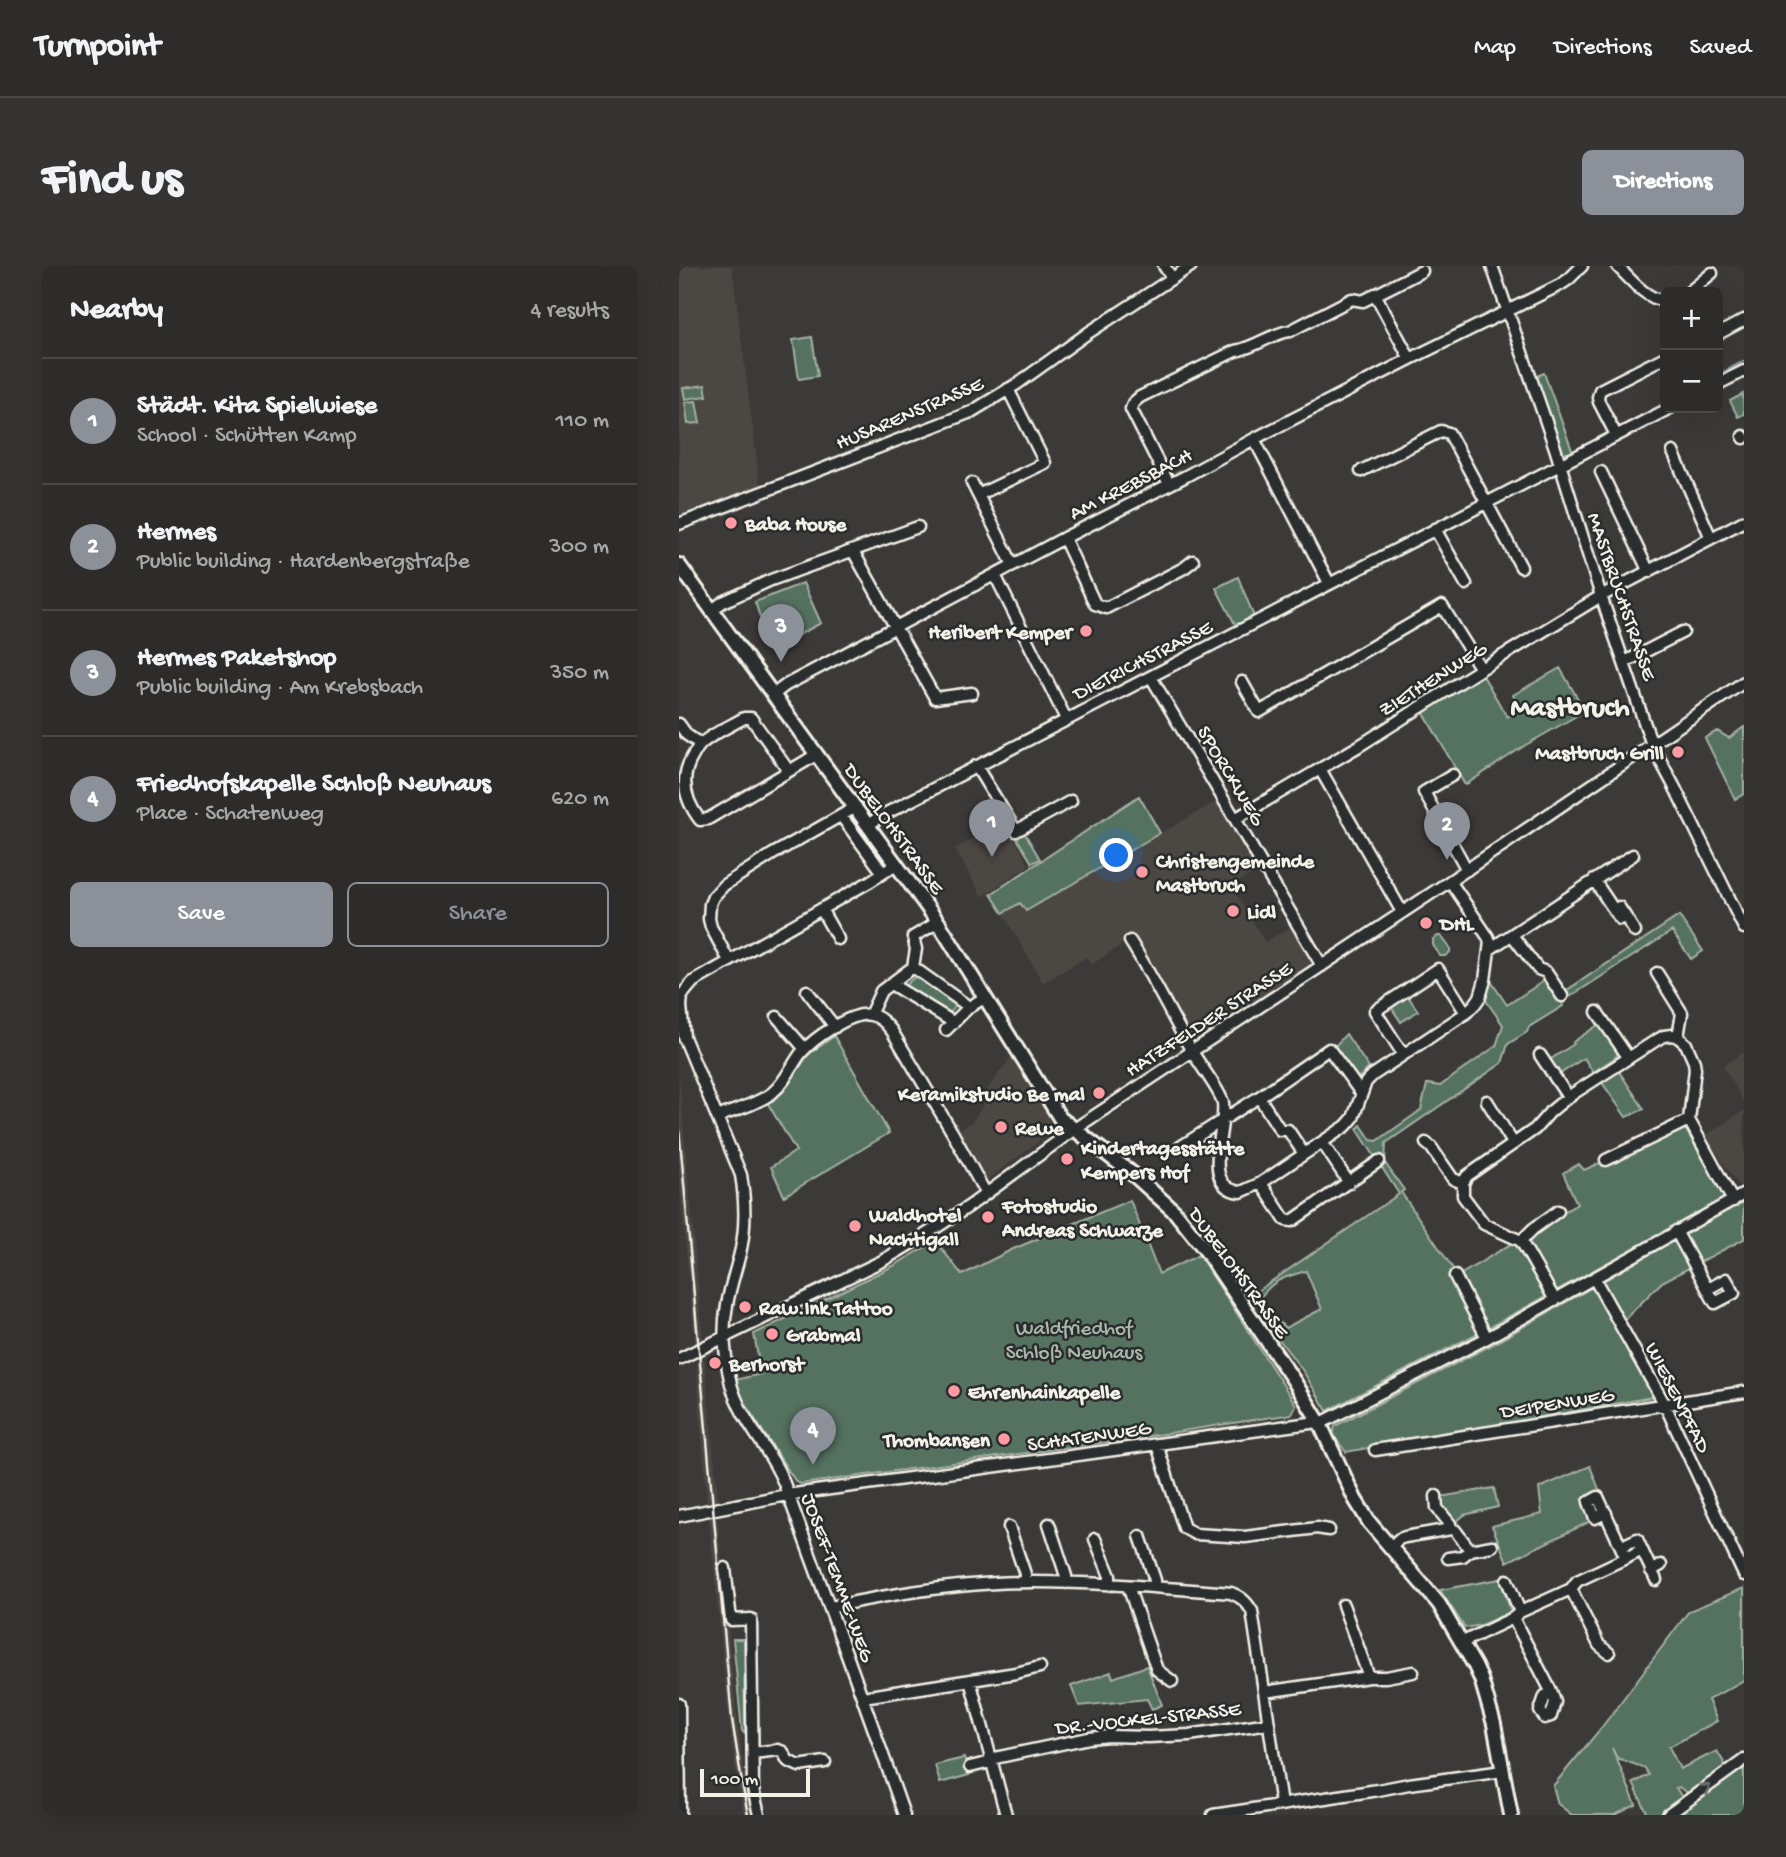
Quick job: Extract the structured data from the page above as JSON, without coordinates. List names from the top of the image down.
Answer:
{
  "streets": {
    "main road": ["DUBELOHSTRASSE"],
    "street": [
      "HUSARENSTRASSE",
      "AM KREBSBACH",
      "MASTBRUCHSTRASSE",
      "DIETRICHSTRASSE",
      "ZIETHENWEG",
      "SPORCKWEG",
      "HATZFELDER STRASSE",
      "WIESENPFAD",
      "DEIPENWEG",
      "SCHATENWEG",
      "JOSEF-TEMME-WEG",
      "DR.-VOCKEL-STRASSE"
    ]
  },
  "crossings": [
    ["AM KREBSBACH", "MASTBRUCHSTRASSE"],
    ["AM KREBSBACH", "DUBELOHSTRASSE"],
    ["MASTBRUCHSTRASSE", "DIETRICHSTRASSE"],
    ["MASTBRUCHSTRASSE", "ZIETHENWEG"],
    ["MASTBRUCHSTRASSE", "HATZFELDER STRASSE"],
    ["DIETRICHSTRASSE", "SPORCKWEG"],
    ["DIETRICHSTRASSE", "DUBELOHSTRASSE"],
    ["ZIETHENWEG", "SPORCKWEG"],
    ["SPORCKWEG", "HATZFELDER STRASSE"],
    ["DUBELOHSTRASSE", "HATZFELDER STRASSE"],
    ["DUBELOHSTRASSE", "SCHATENWEG"],
    ["HATZFELDER STRASSE", "JOSEF-TEMME-WEG"],
    ["WIESENPFAD", "DEIPENWEG"],
    ["WIESENPFAD", "SCHATENWEG"],
    ["SCHATENWEG", "JOSEF-TEMME-WEG"]
  ],
  "districts": ["Mastbruch"],
  "parks": ["Waldfriedhof Schloß Neuhaus"],
  "places": [
    "Baba House",
    "Heribert Kemper",
    "Mastbruch Grill",
    "Christengemeinde Mastbruch",
    "Lidl",
    "DHL",
    "Keramikstudio Be mal",
    "Rewe",
    "Kindertagesstätte Kempers Hof",
    "Fotostudio Andreas Schwarze",
    "Waldhotel Nachtigall",
    "Raw.Ink Tattoo",
    "Grabmal",
    "Berhorst",
    "Ehrenhainkapelle",
    "Thombansen"
  ],
  "scale_bar": "100 m",
  "page": {
    "header": "Turnpoint",
    "nav": ["Map", "Directions", "Saved"],
    "buttons": [
      "Directions",
      ["Save", "Share"]
    ],
    "title": "Find us",
    "heading": ["Nearby", "4 results"],
    "map_buttons": ["+", "−"],
    "list": [
      {
        "mark": "1",
        "name": "Städt. Kita Spielwiese",
        "note": "School · Schütten Kamp",
        "value": "110 m"
      },
      {
        "mark": "2",
        "name": "Hermes",
        "note": "Public building · Hardenbergstraße",
        "value": "300 m"
      },
      {
        "mark": "3",
        "name": "Hermes Paketshop",
        "note": "Public building · Am Krebsbach",
        "value": "350 m"
      },
      {
        "mark": "4",
        "name": "Friedhofskapelle Schloß Neuhaus",
        "note": "Place · Schatenweg",
        "value": "620 m"
      }
    ],
    "pins": [
      "3",
      "1",
      "2",
      "4"
    ],
    "scale": "100 m"
  }
}
